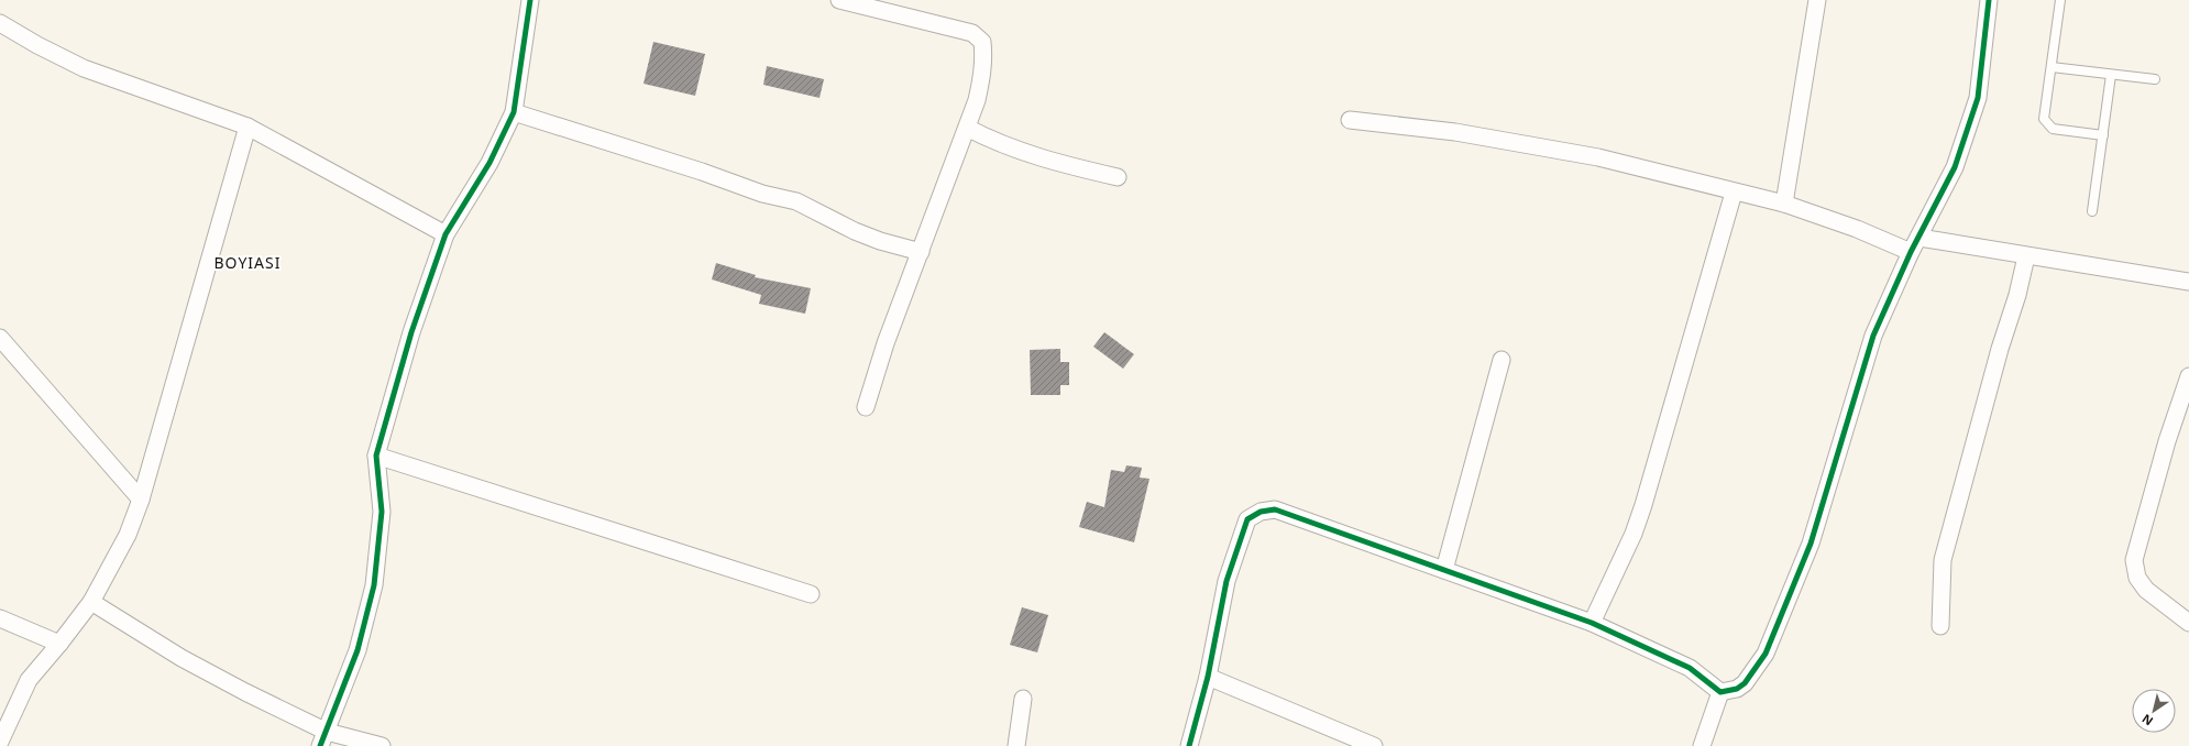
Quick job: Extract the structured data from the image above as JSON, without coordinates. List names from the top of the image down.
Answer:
{
  "districts": ["BOYIASI"],
  "north": "bottom left"
}
